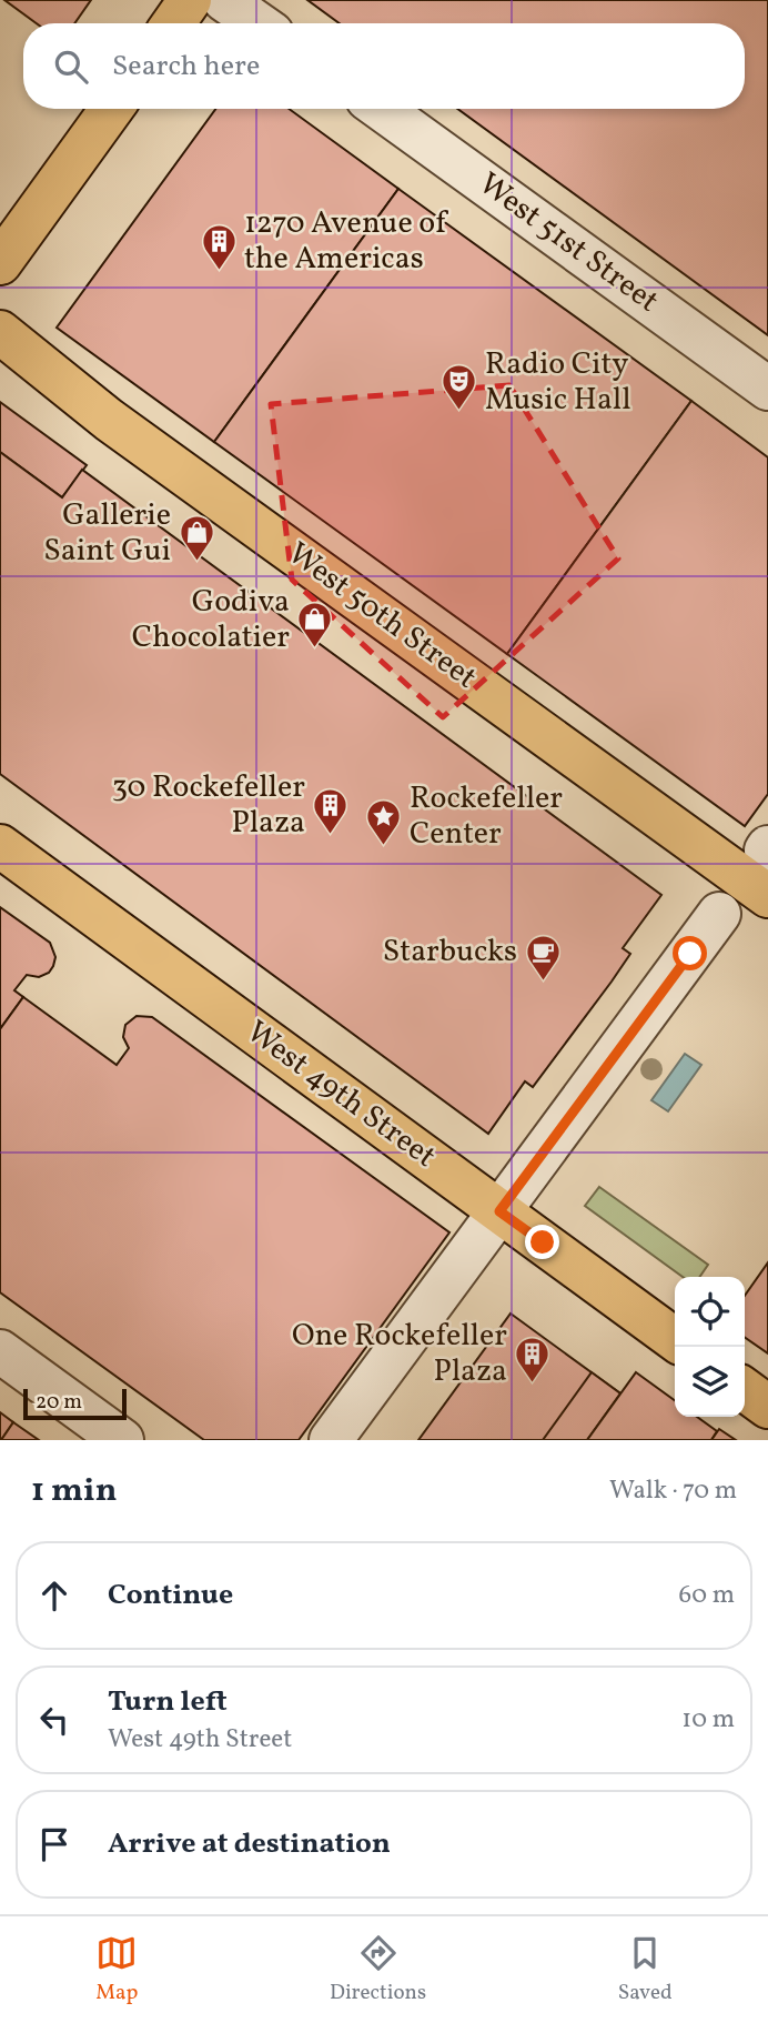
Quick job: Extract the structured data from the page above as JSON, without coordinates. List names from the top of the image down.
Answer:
{
  "streets": {
    "main road": ["West 50th Street", "West 49th Street"],
    "street": ["West 51st Street"]
  },
  "places": {
    "building": ["1270 Avenue of the Americas", "30 Rockefeller Plaza", "One Rockefeller Plaza"],
    "theatre": ["Radio City Music Hall"],
    "shop": ["Gallerie Saint Gui", "Godiva Chocolatier"],
    "place": ["Rockefeller Center"],
    "cafe": ["Starbucks"]
  },
  "scale_bar": "20 m",
  "page": {
    "search": "Search here",
    "scale": "20 m",
    "heading": ["1 min", "Walk · 70 m"],
    "list": [
      ["Continue", "60 m"],
      ["Turn left", "West 49th Street", "10 m"],
      "Arrive at destination"
    ],
    "nav": ["Map", "Directions", "Saved"]
  }
}
